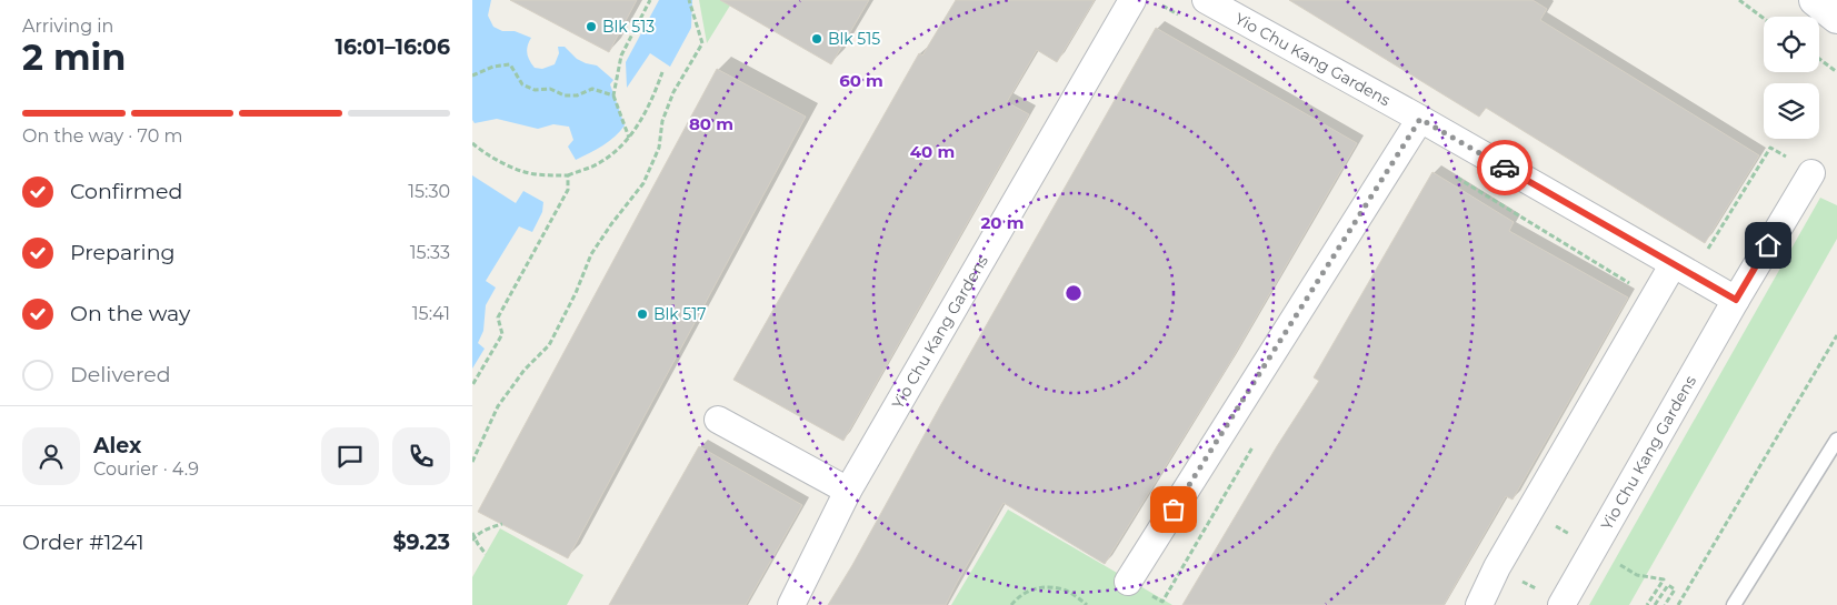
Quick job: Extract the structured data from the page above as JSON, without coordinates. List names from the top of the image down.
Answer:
{
  "streets": {
    "street": ["Yio Chu Kang Gardens"]
  },
  "places": ["Blk 513", "Blk 515", "Blk 517"],
  "page": {
    "heading": ["2 min", "Arriving in", "16:01–16:06"],
    "panel": [
      "Alex",
      "Courier · 4.9",
      "Order #1241",
      "$9.23"
    ],
    "bar": "On the way · 70 m",
    "list": [
      ["Confirmed", "15:30"],
      ["Preparing", "15:33"],
      ["On the way", "15:41"],
      "Delivered"
    ]
  },
  "rings": [
    "60 m",
    "80 m",
    "40 m",
    "20 m"
  ]
}
